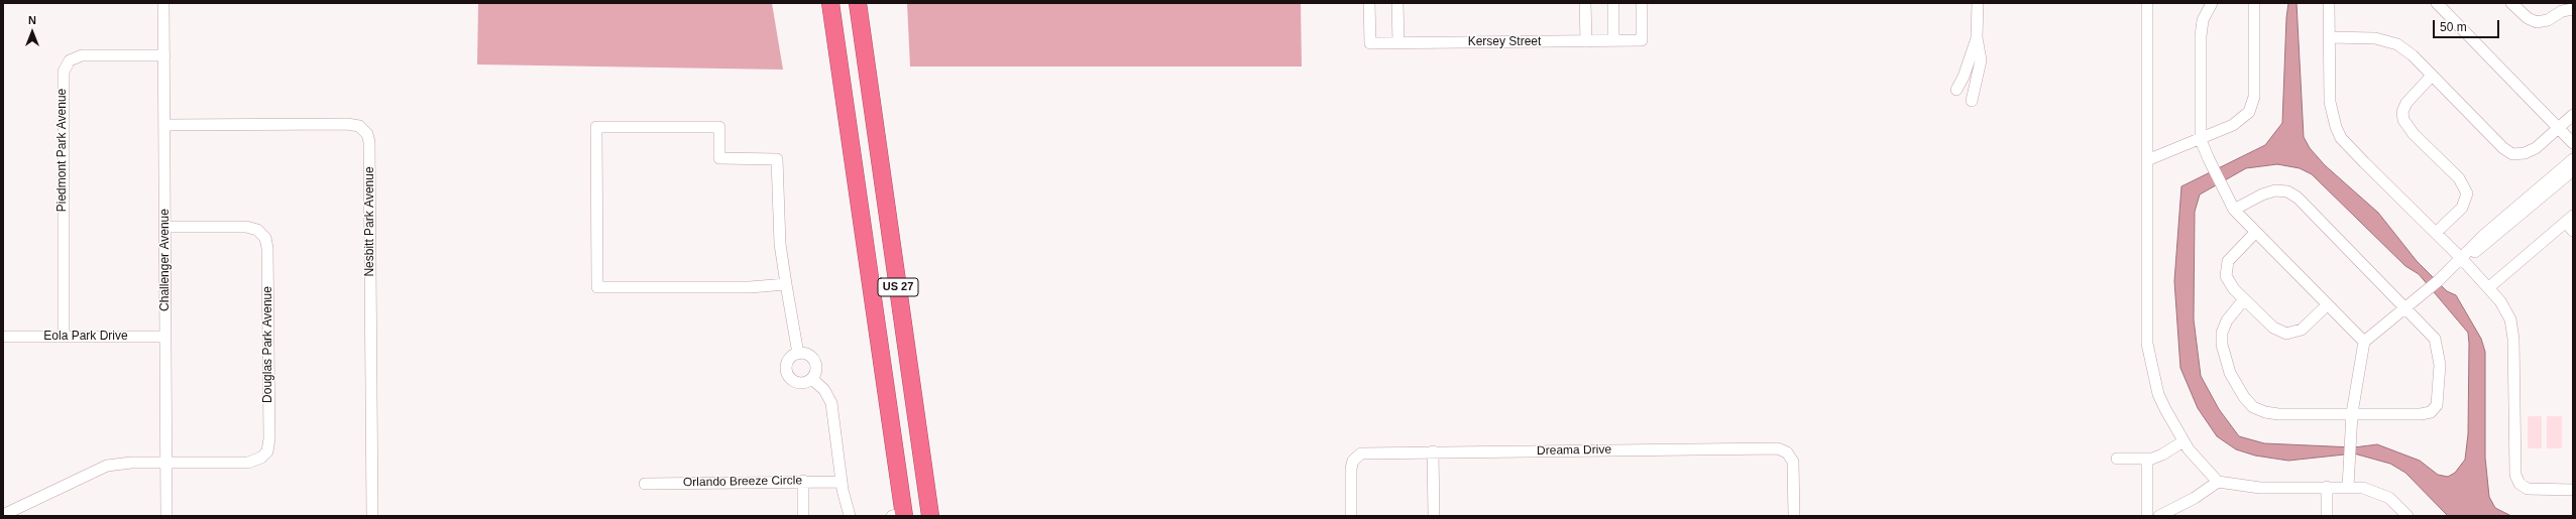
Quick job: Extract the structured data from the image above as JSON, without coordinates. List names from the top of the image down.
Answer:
{
  "streets": {
    "highway": ["US 27"],
    "street": [
      "Kersey Street",
      "Piedmont Park Avenue",
      "Nesbitt Park Avenue",
      "Challenger Avenue",
      "Eola Park Drive",
      "Douglas Park Avenue",
      "Dreama Drive",
      "Orlando Breeze Circle"
    ]
  },
  "crossings": [
    ["Piedmont Park Avenue", "Challenger Avenue"],
    ["Piedmont Park Avenue", "Eola Park Drive"],
    ["Nesbitt Park Avenue", "Challenger Avenue"],
    ["Challenger Avenue", "Eola Park Drive"],
    ["Challenger Avenue", "Douglas Park Avenue"]
  ],
  "scale_bar": "50 m",
  "north": "top"
}
